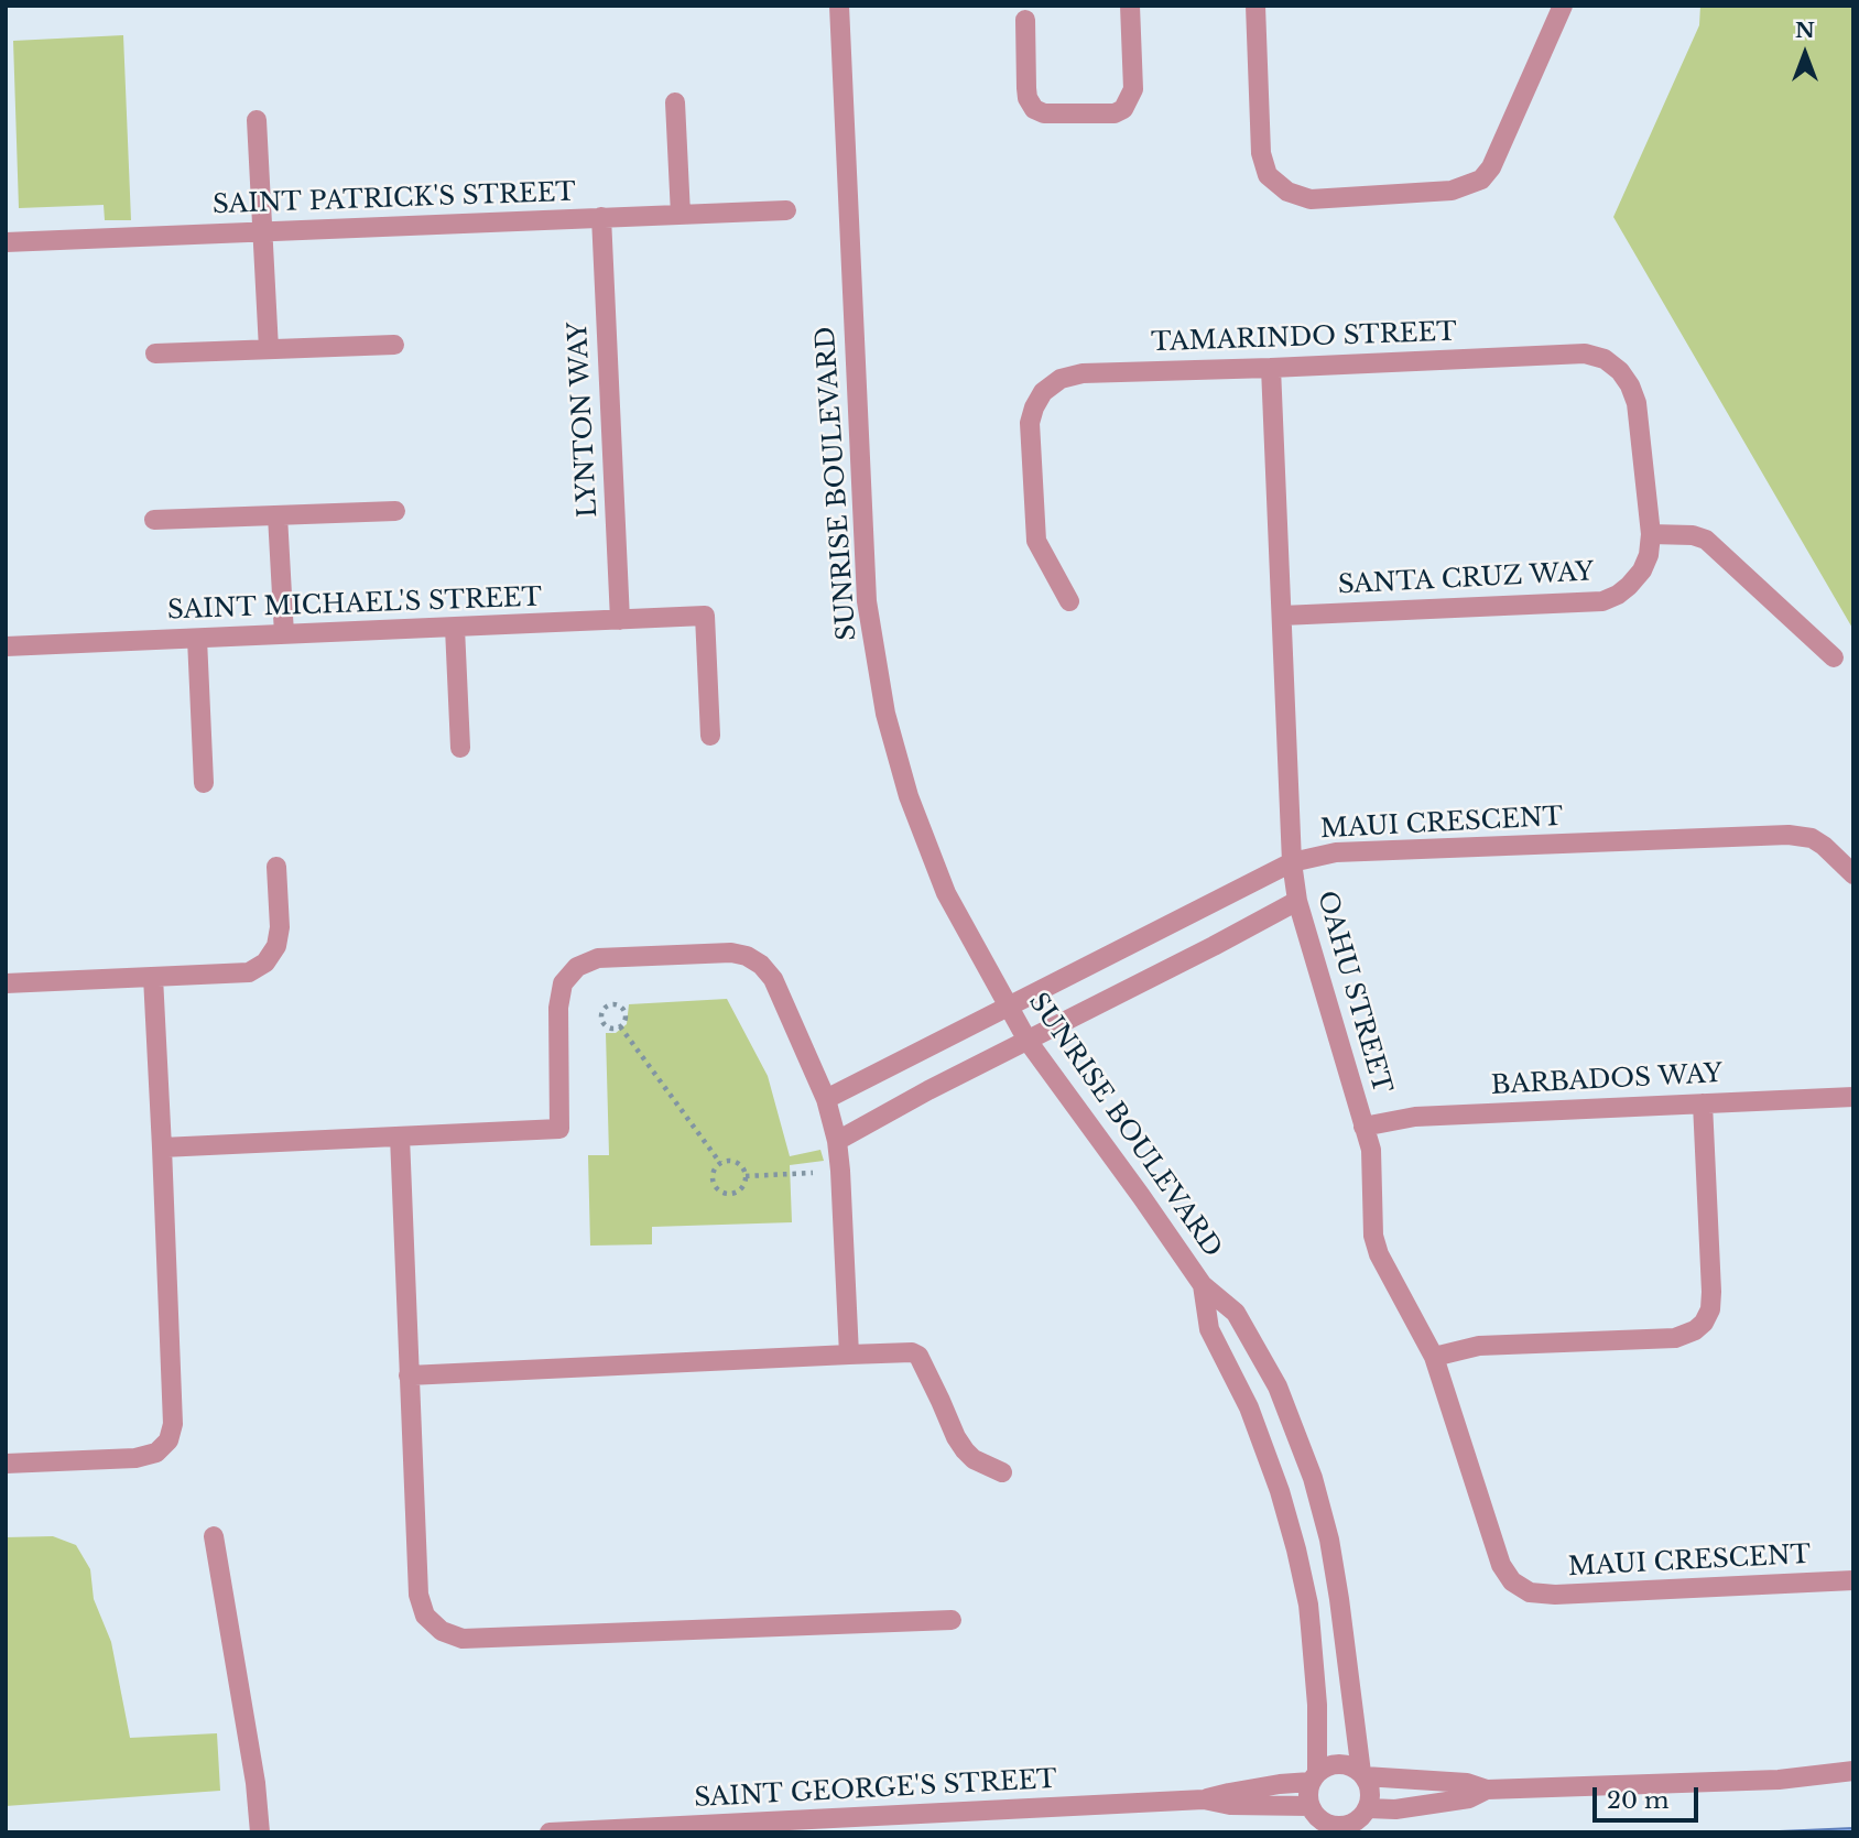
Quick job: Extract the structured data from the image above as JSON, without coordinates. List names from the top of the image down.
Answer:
{
  "streets": {
    "street": [
      "SAINT PATRICK'S STREET",
      "TAMARINDO STREET",
      "LYNTON WAY",
      "SUNRISE BOULEVARD",
      "SANTA CRUZ WAY",
      "SAINT MICHAEL'S STREET",
      "MAUI CRESCENT",
      "OAHU STREET",
      "BARBADOS WAY",
      "SAINT GEORGE'S STREET"
    ]
  },
  "crossings": [
    ["SAINT PATRICK'S STREET", "LYNTON WAY"],
    ["TAMARINDO STREET", "SANTA CRUZ WAY"],
    ["TAMARINDO STREET", "OAHU STREET"],
    ["LYNTON WAY", "SAINT MICHAEL'S STREET"],
    ["SUNRISE BOULEVARD", "MAUI CRESCENT"],
    ["SUNRISE BOULEVARD", "SAINT GEORGE'S STREET"],
    ["SANTA CRUZ WAY", "OAHU STREET"],
    ["MAUI CRESCENT", "OAHU STREET"],
    ["OAHU STREET", "BARBADOS WAY"]
  ],
  "scale_bar": "20 m",
  "north": "top"
}
